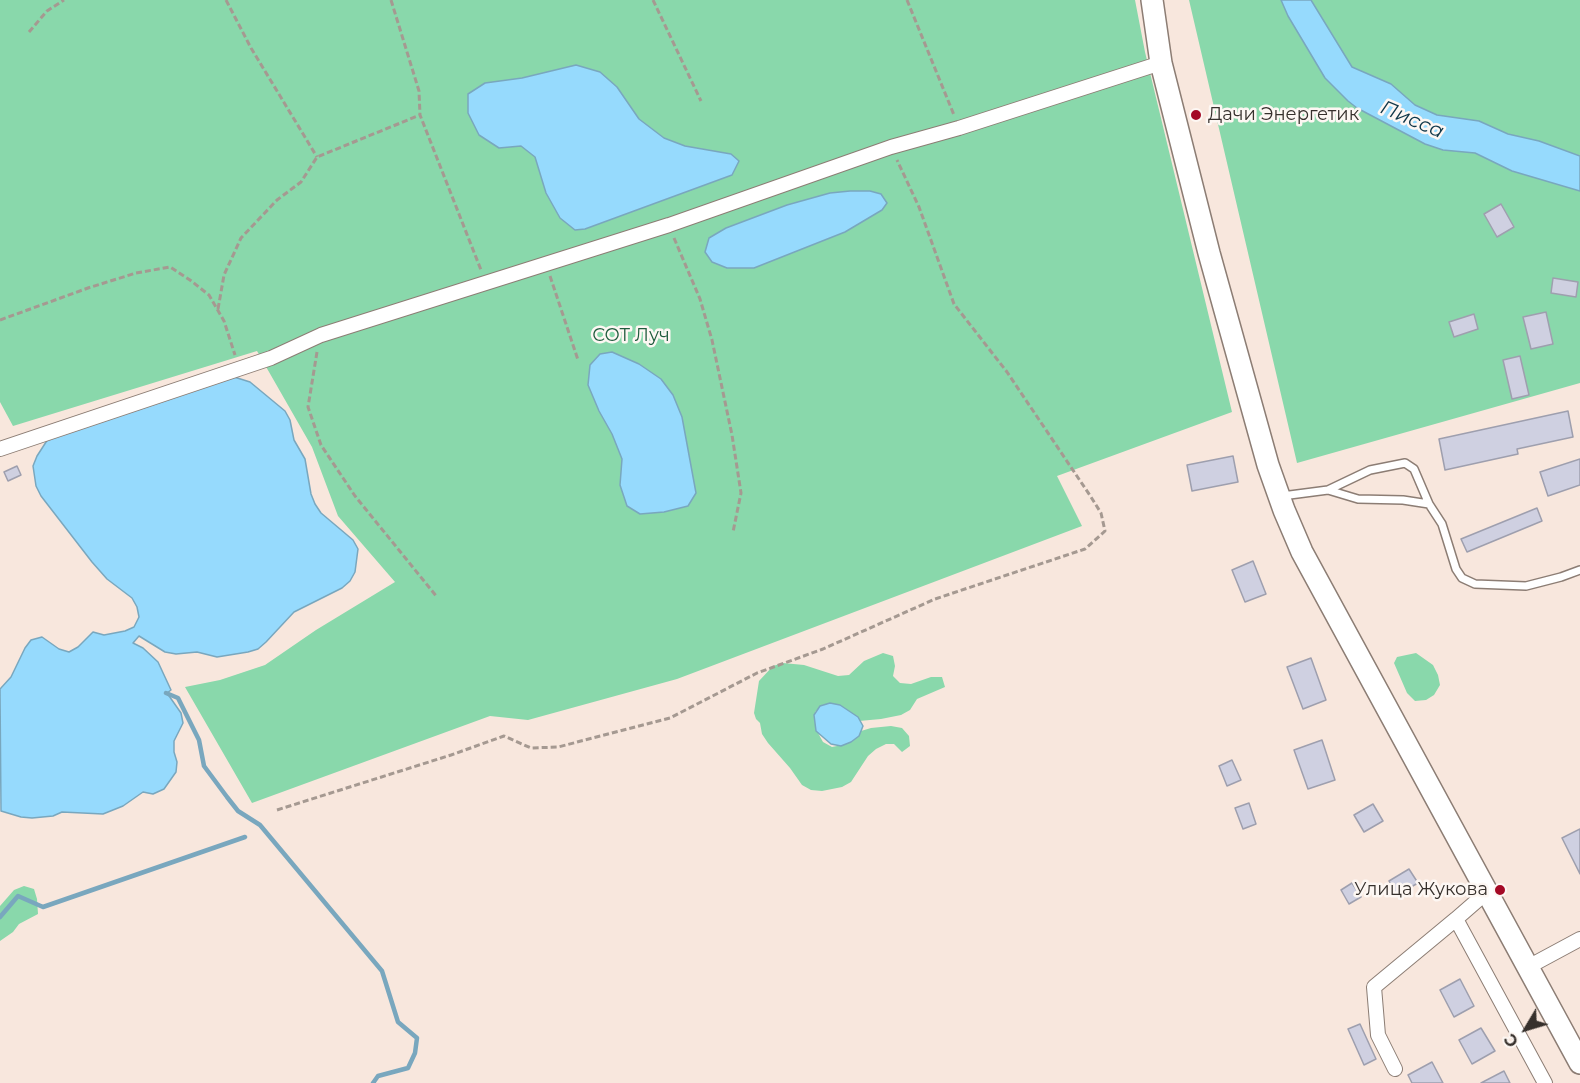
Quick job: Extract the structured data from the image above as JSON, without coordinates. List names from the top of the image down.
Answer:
{
  "water": ["Писса"],
  "parks": ["СОТ Луч"],
  "places": ["Дачи Энергетик", "Улица Жукова"],
  "north": "bottom left"
}
